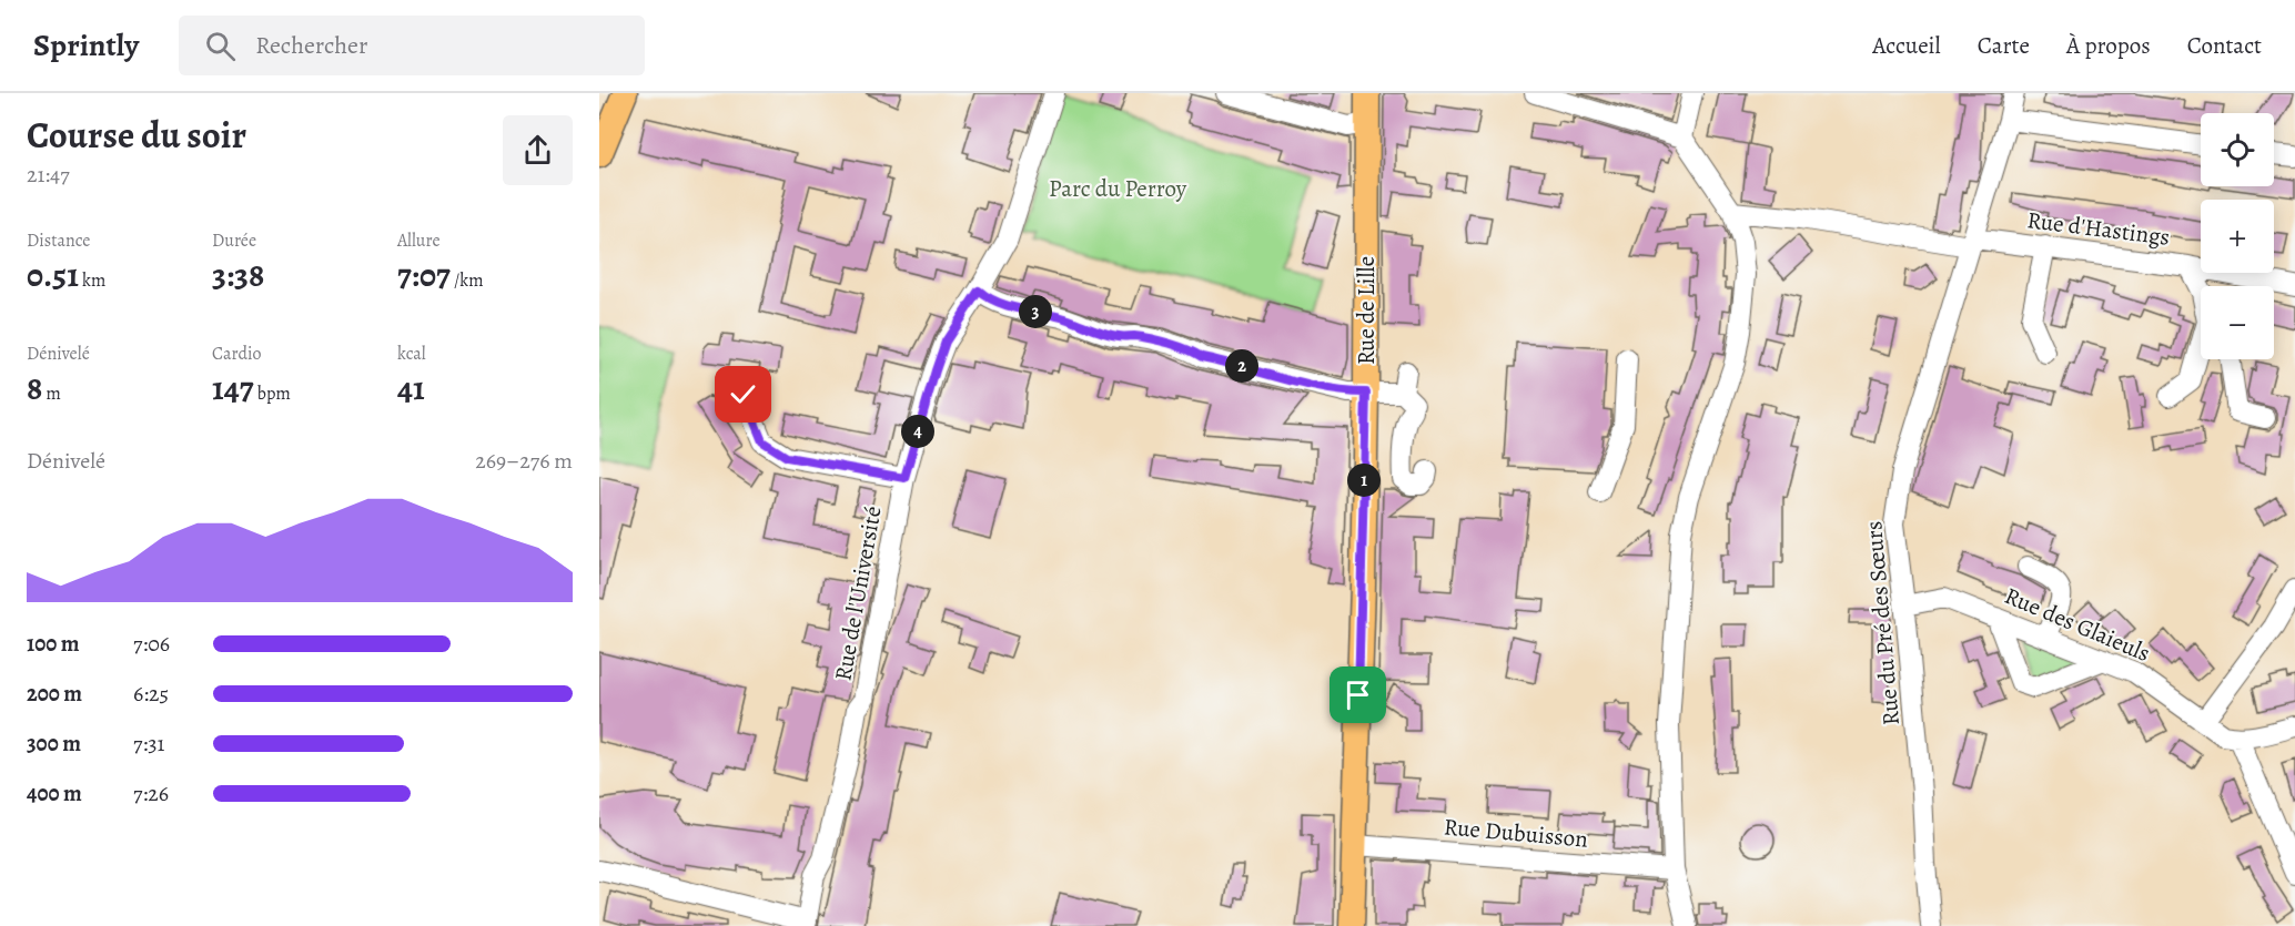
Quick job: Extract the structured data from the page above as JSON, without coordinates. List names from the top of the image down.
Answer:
{
  "streets": {
    "main road": ["Rue de Lille"],
    "street": [
      "Rue d'Hastings",
      "Rue de l'Université",
      "Rue du Pré des Sœurs",
      "Rue des Glaieuls",
      "Rue Dubuisson"
    ]
  },
  "crossings": [
    ["Rue d'Hastings", "Rue du Pré des Sœurs"],
    ["Rue de Lille", "Rue Dubuisson"],
    ["Rue du Pré des Sœurs", "Rue des Glaieuls"]
  ],
  "parks": ["Parc du Perroy"],
  "page": {
    "header": "Sprintly",
    "search": "Rechercher",
    "nav": [
      "Accueil",
      "Carte",
      "À propos",
      "Contact"
    ],
    "heading": ["Course du soir", "21:47"],
    "map_buttons": ["+", "−"],
    "stats": [
      ["Distance", "0.51 km"],
      ["Durée", "3:38"],
      ["Allure", "7:07 /km"],
      ["Dénivelé", "8 m"],
      ["Cardio", "147 bpm"],
      ["kcal", "41"]
    ],
    "pins": [
      "3",
      "2",
      "4",
      "1"
    ],
    "chart": ["Dénivelé", "269–276 m"],
    "list": [
      {
        "name": "100 m",
        "note": "7:06"
      },
      {
        "name": "200 m",
        "note": "6:25"
      },
      {
        "name": "300 m",
        "note": "7:31"
      },
      {
        "name": "400 m",
        "note": "7:26"
      }
    ]
  }
}
